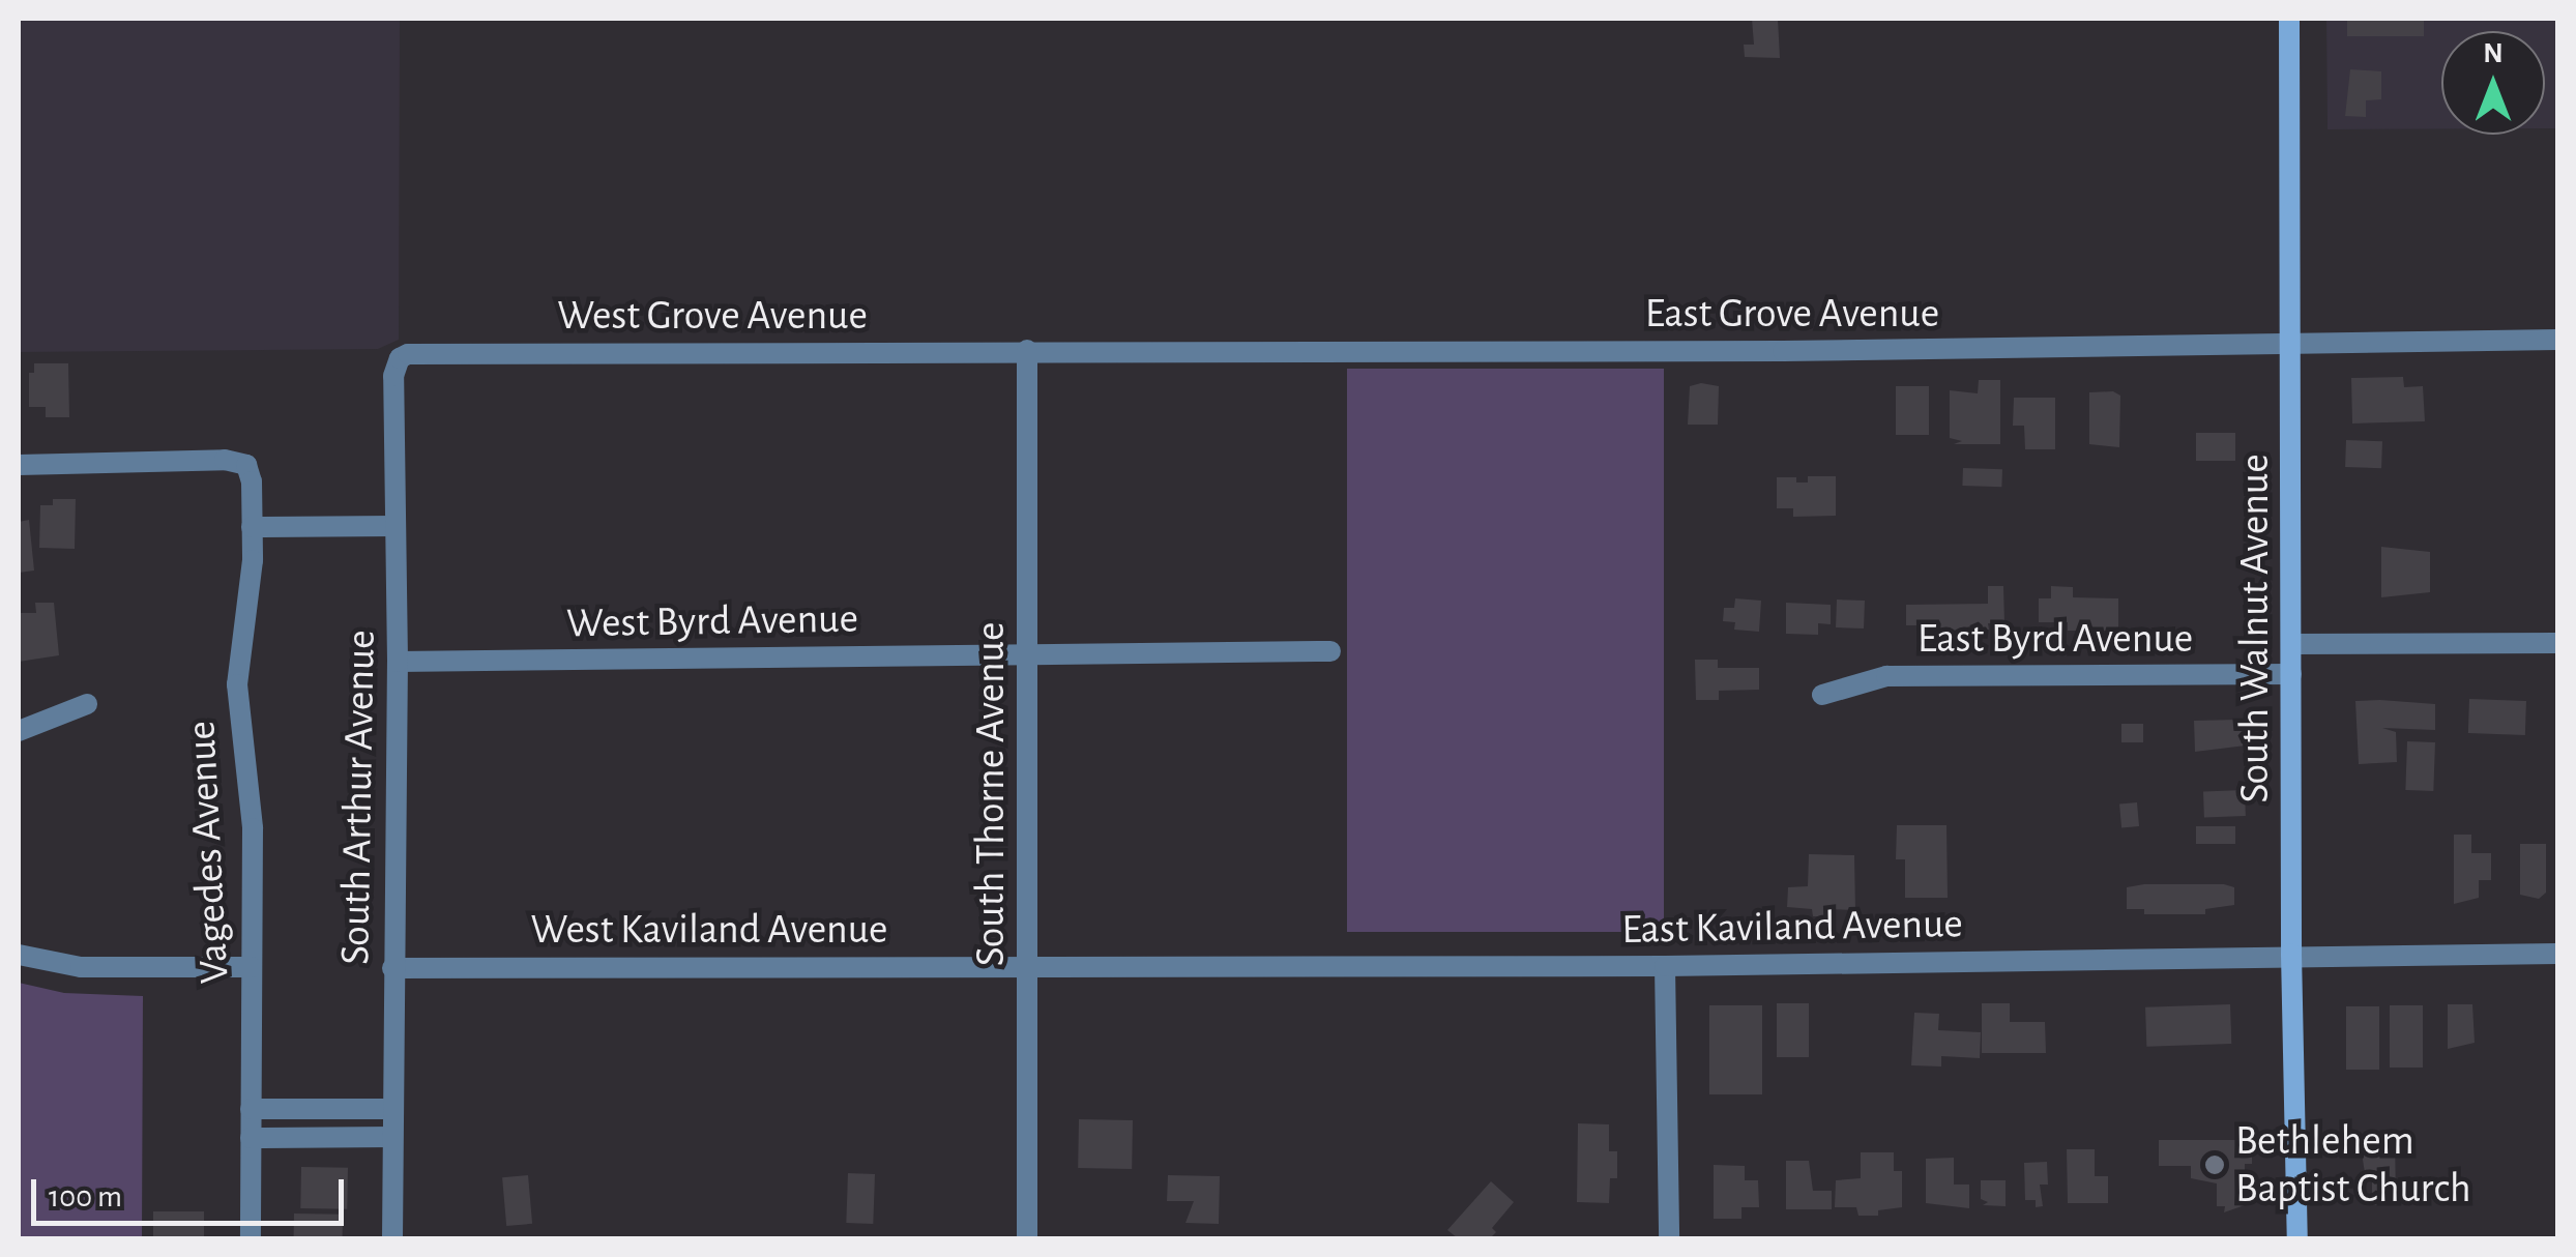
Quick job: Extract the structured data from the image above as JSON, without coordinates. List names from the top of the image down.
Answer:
{
  "streets": {
    "street": [
      "East Grove Avenue",
      "West Grove Avenue",
      "West Byrd Avenue",
      "South Walnut Avenue",
      "East Byrd Avenue",
      "South Thorne Avenue",
      "South Arthur Avenue",
      "Vagedes Avenue",
      "East Kaviland Avenue",
      "West Kaviland Avenue"
    ]
  },
  "crossings": [
    ["East Grove Avenue", "West Grove Avenue"],
    ["East Grove Avenue", "South Walnut Avenue"],
    ["East Grove Avenue", "South Thorne Avenue"],
    ["West Grove Avenue", "South Thorne Avenue"],
    ["West Grove Avenue", "South Arthur Avenue"],
    ["West Byrd Avenue", "South Thorne Avenue"],
    ["West Byrd Avenue", "South Arthur Avenue"],
    ["South Walnut Avenue", "East Byrd Avenue"],
    ["South Walnut Avenue", "East Kaviland Avenue"],
    ["South Thorne Avenue", "East Kaviland Avenue"],
    ["South Thorne Avenue", "West Kaviland Avenue"],
    ["South Arthur Avenue", "West Kaviland Avenue"],
    ["East Kaviland Avenue", "West Kaviland Avenue"]
  ],
  "places": ["Bethlehem Baptist Church"],
  "scale_bar": "100 m",
  "north": "top"
}
